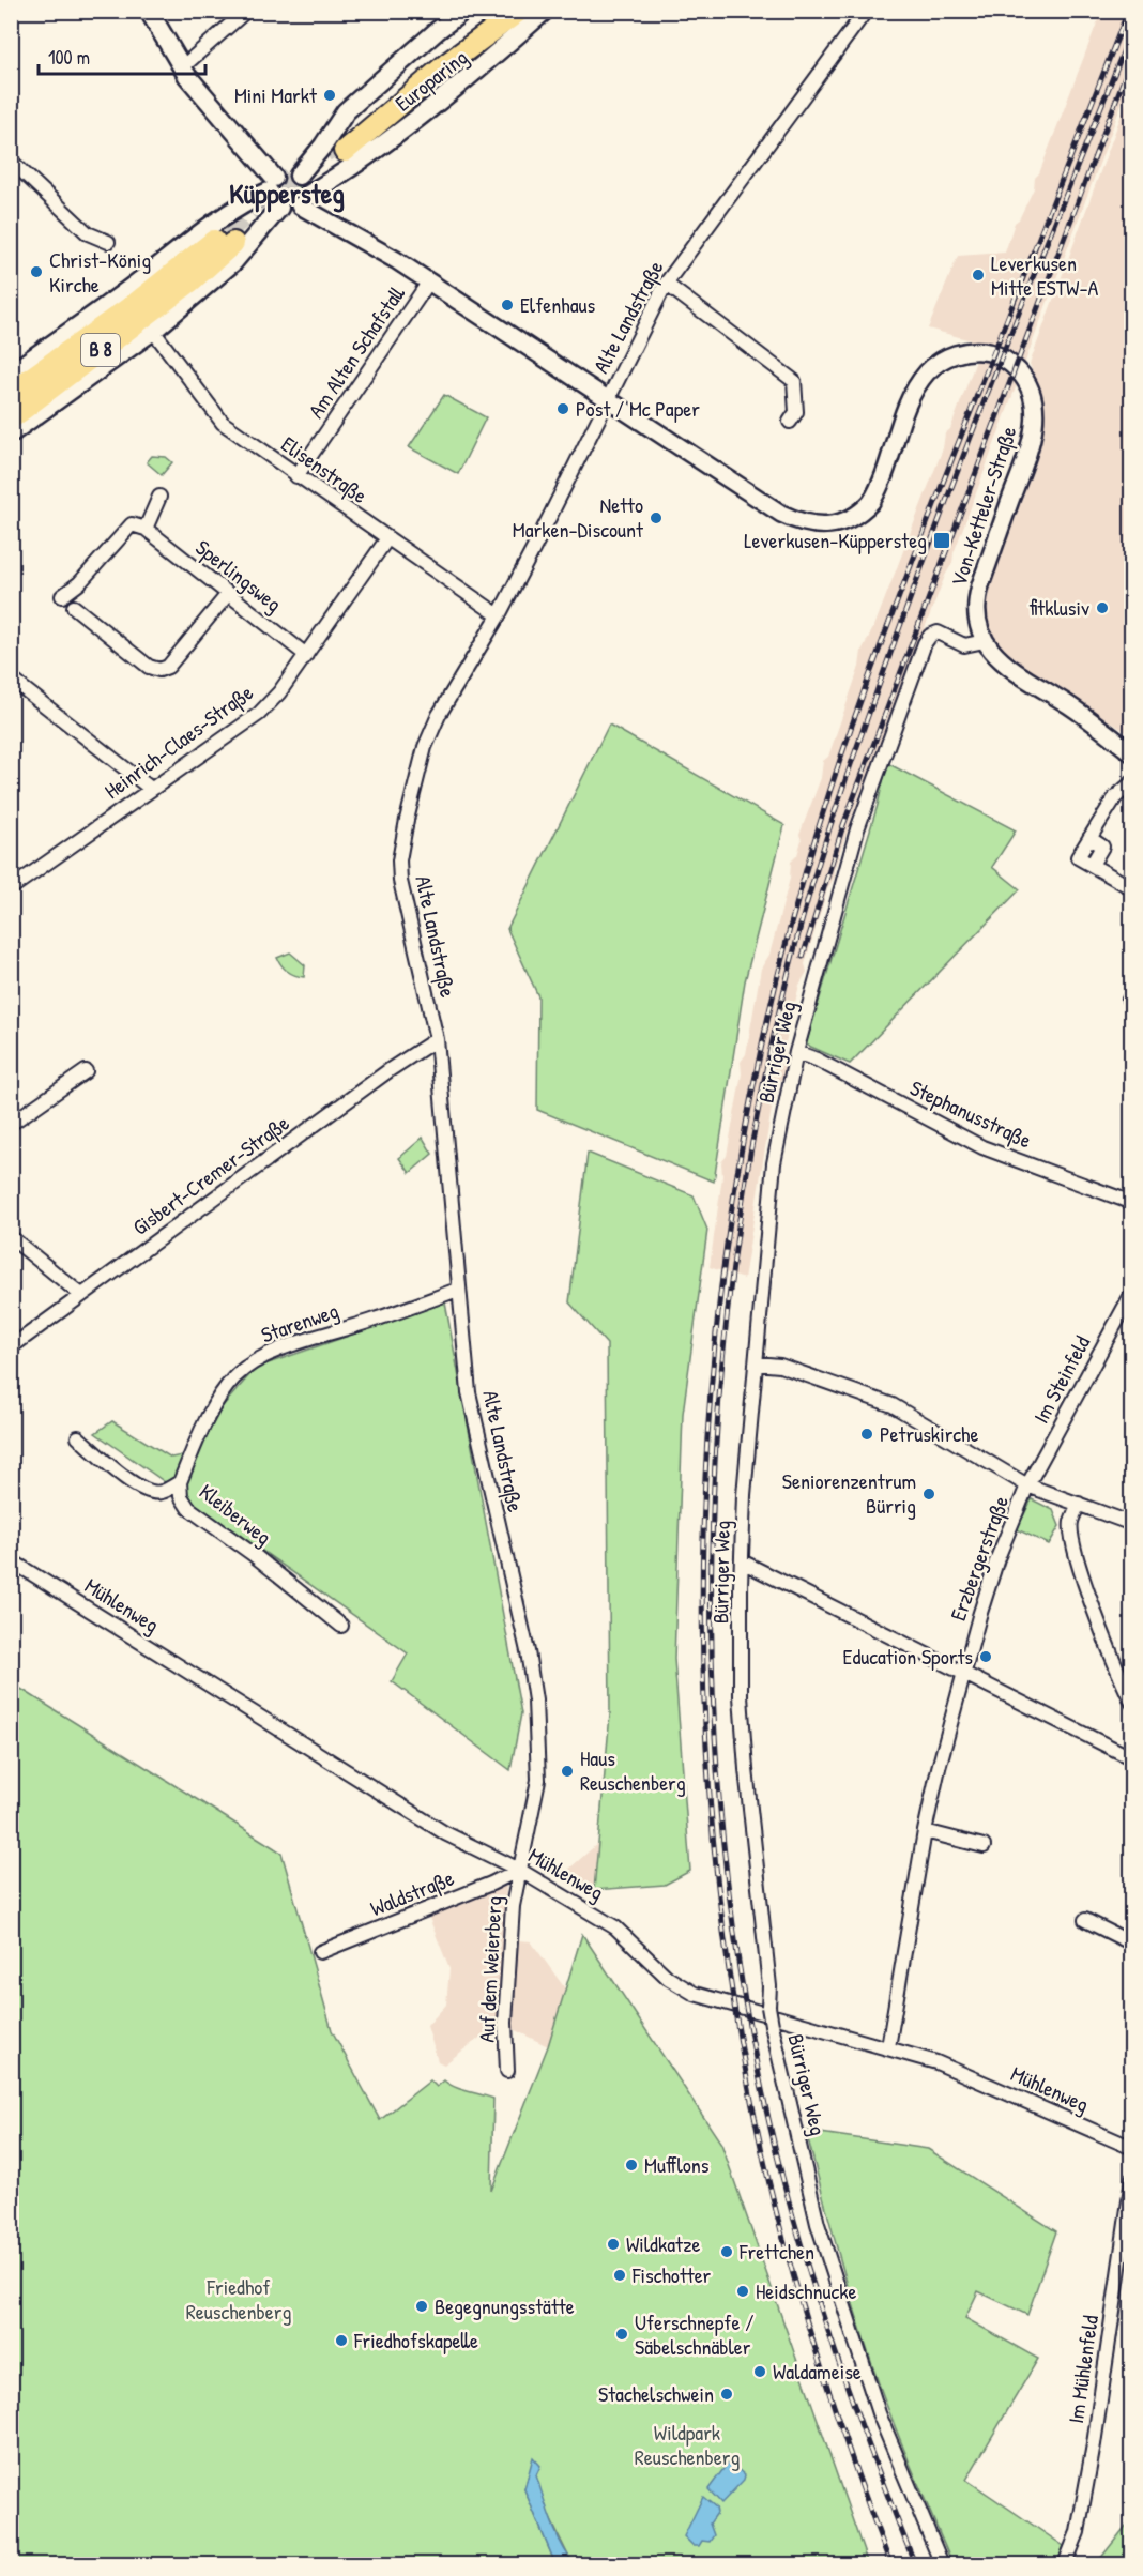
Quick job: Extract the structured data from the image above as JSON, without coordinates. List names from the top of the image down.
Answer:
{
  "streets": {
    "highway": ["Europaring", "B 8"],
    "street": [
      "Alte Landstraße",
      "Am Alten Schafstall",
      "Elisenstraße",
      "Von-Ketteler-Straße",
      "Sperlingsweg",
      "Heinrich-Claes-Straße",
      "Bürriger Weg",
      "Stephanusstraße",
      "Gisbert-Cremer-Straße",
      "Starenweg",
      "Im Steinfeld",
      "Kleiberweg",
      "Erzbergerstraße",
      "Mühlenweg",
      "Waldstraße",
      "Auf dem Weierberg",
      "Im Mühlenfeld"
    ]
  },
  "crossings": [
    ["Alte Landstraße", "Elisenstraße"],
    ["Alte Landstraße", "Von-Ketteler-Straße"],
    ["Alte Landstraße", "Gisbert-Cremer-Straße"],
    ["Alte Landstraße", "Starenweg"],
    ["Alte Landstraße", "Mühlenweg"],
    ["Alte Landstraße", "Waldstraße"],
    ["Alte Landstraße", "Auf dem Weierberg"],
    ["Am Alten Schafstall", "Elisenstraße"],
    ["Elisenstraße", "Heinrich-Claes-Straße"],
    ["Von-Ketteler-Straße", "Bürriger Weg"],
    ["Sperlingsweg", "Heinrich-Claes-Straße"],
    ["Bürriger Weg", "Stephanusstraße"],
    ["Starenweg", "Kleiberweg"],
    ["Im Steinfeld", "Erzbergerstraße"],
    ["Erzbergerstraße", "Mühlenweg"],
    ["Mühlenweg", "Waldstraße"],
    ["Mühlenweg", "Auf dem Weierberg"],
    ["Waldstraße", "Auf dem Weierberg"]
  ],
  "districts": ["Küppersteg"],
  "parks": ["Friedhof Reuschenberg", "Wildpark Reuschenberg"],
  "places": {
    "other": [
      "Mini Markt",
      "Christ-König Kirche",
      "Leverkusen Mitte ESTW-A",
      "Elfenhaus",
      "Post / Mc Paper",
      "Netto Marken-Discount",
      "fitklusiv",
      "Petruskirche",
      "Seniorenzentrum Bürrig",
      "Education Sports",
      "Haus Reuschenberg",
      "Mufflons",
      "Wildkatze",
      "Frettchen",
      "Fischotter",
      "Heidschnucke",
      "Begegnungsstätte",
      "Uferschnepfe / Säbelschnäbler",
      "Friedhofskapelle",
      "Waldameise",
      "Stachelschwein"
    ],
    "transit": ["Leverkusen-Küppersteg"]
  },
  "scale_bar": "100 m"
}
